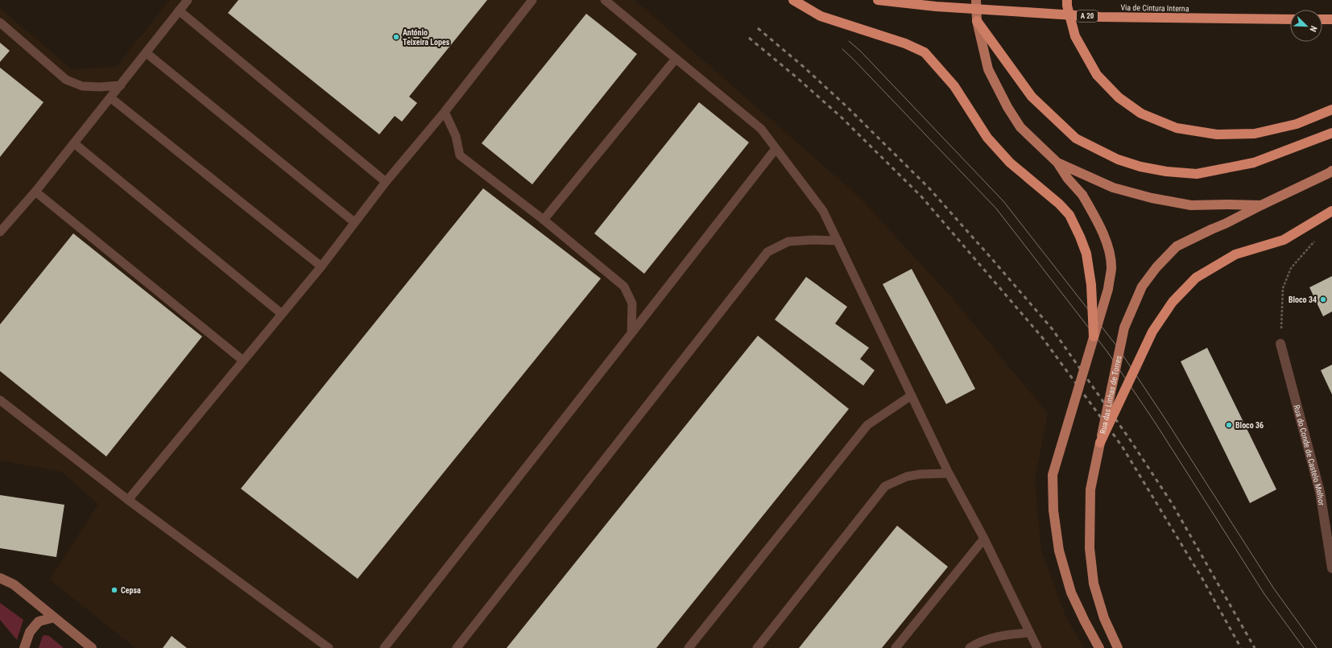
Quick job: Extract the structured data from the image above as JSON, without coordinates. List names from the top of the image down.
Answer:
{
  "streets": {
    "highway": ["Via de Cintura Interna", "A 20"],
    "main road": ["Rua das Linhas de Torres"],
    "street": ["Rua do Conde de Castelo Melhor"]
  },
  "places": [
    "António Teixeira Lopes",
    "Bloco 34",
    "Bloco 36",
    "Cepsa"
  ],
  "north": "bottom right"
}
